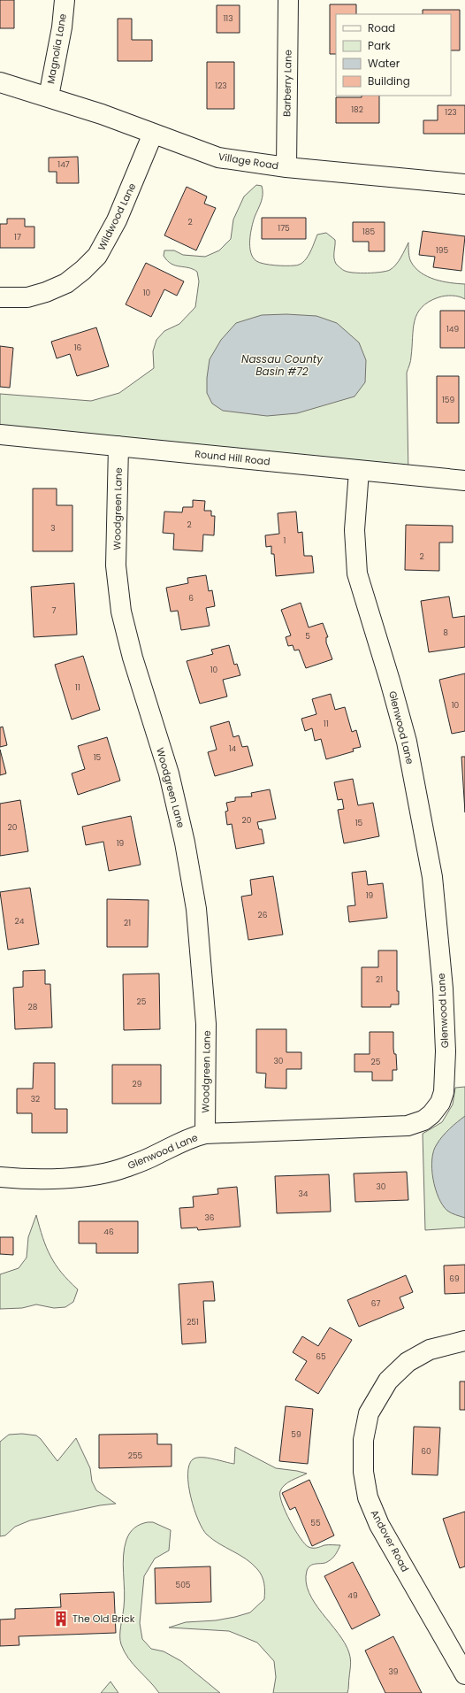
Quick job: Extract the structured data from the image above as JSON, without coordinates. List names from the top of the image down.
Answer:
{
  "streets": {
    "street": [
      "Magnolia Lane",
      "Barberry Lane",
      "Village Road",
      "Wildwood Lane",
      "Round Hill Road",
      "Woodgreen Lane",
      "Glenwood Lane",
      "Andover Road"
    ]
  },
  "crossings": [
    ["Magnolia Lane", "Village Road"],
    ["Barberry Lane", "Village Road"],
    ["Village Road", "Wildwood Lane"],
    ["Round Hill Road", "Woodgreen Lane"],
    ["Round Hill Road", "Glenwood Lane"],
    ["Woodgreen Lane", "Glenwood Lane"]
  ],
  "water": ["Nassau County Basin #72"],
  "places": {
    "building": ["The Old Brick"]
  },
  "house_numbers": [
    "113",
    "123",
    "182",
    "123",
    "147",
    "2",
    "175",
    "185",
    "17",
    "195",
    "10",
    "149",
    "16",
    "159",
    "2",
    "3",
    "1",
    "2",
    "6",
    "7",
    "8",
    "5",
    "10",
    "11",
    "10",
    "11",
    "14",
    "15",
    "20",
    "15",
    "20",
    "19",
    "19",
    "26",
    "24",
    "21",
    "21",
    "25",
    "28",
    "30",
    "25",
    "29",
    "32",
    "30",
    "34",
    "36",
    "46",
    "69",
    "67",
    "251",
    "65",
    "59",
    "60",
    "255",
    "55",
    "505",
    "49",
    "39"
  ],
  "legend": [
    "Road",
    "Park",
    "Water",
    "Building"
  ]
}
